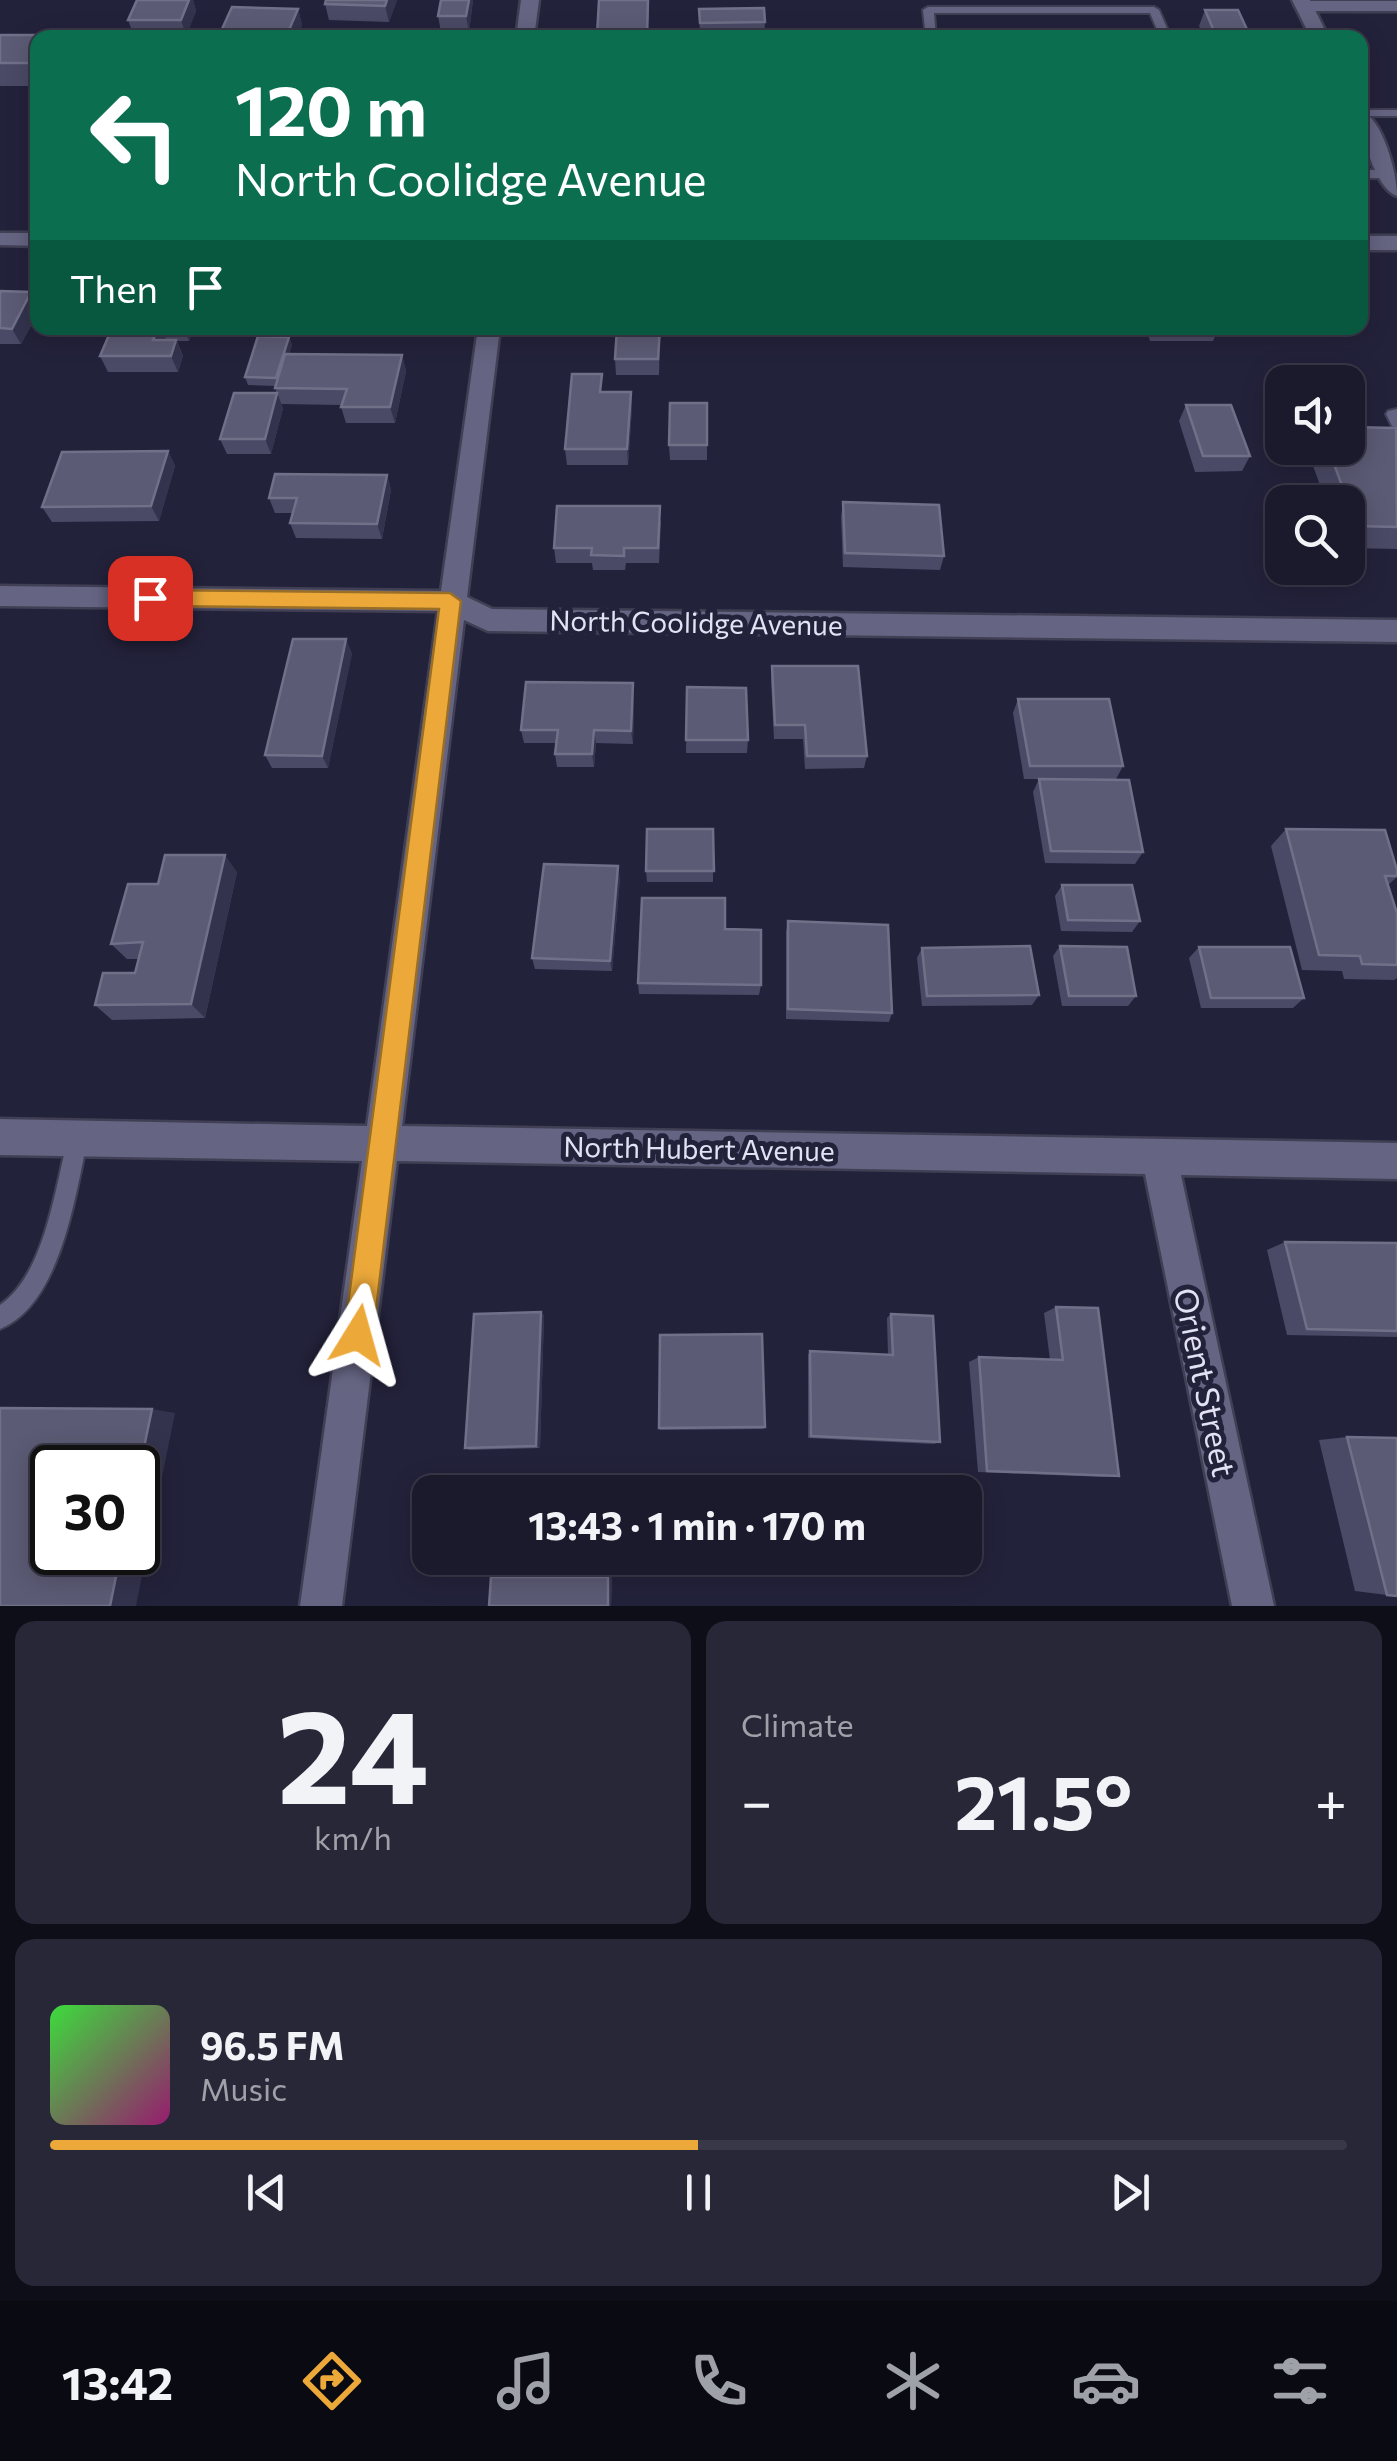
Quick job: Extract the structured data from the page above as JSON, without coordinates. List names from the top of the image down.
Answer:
{
  "streets": {
    "street": ["North Coolidge Avenue", "North Hubert Avenue", "Orient Street"]
  },
  "crossings": [
    ["North Hubert Avenue", "Orient Street"]
  ],
  "page": {
    "turn": ["120 m", "North Coolidge Avenue"],
    "then": "Then",
    "limit": "30",
    "trip": "13:43 · 1 min · 170 m",
    "tile": [
      ["24", "km/h"],
      "Climate"
    ],
    "heat": ["−", "21.5°", "+"],
    "song": ["96.5 FM", "Music"],
    "tabs": "13:42"
  }
}
